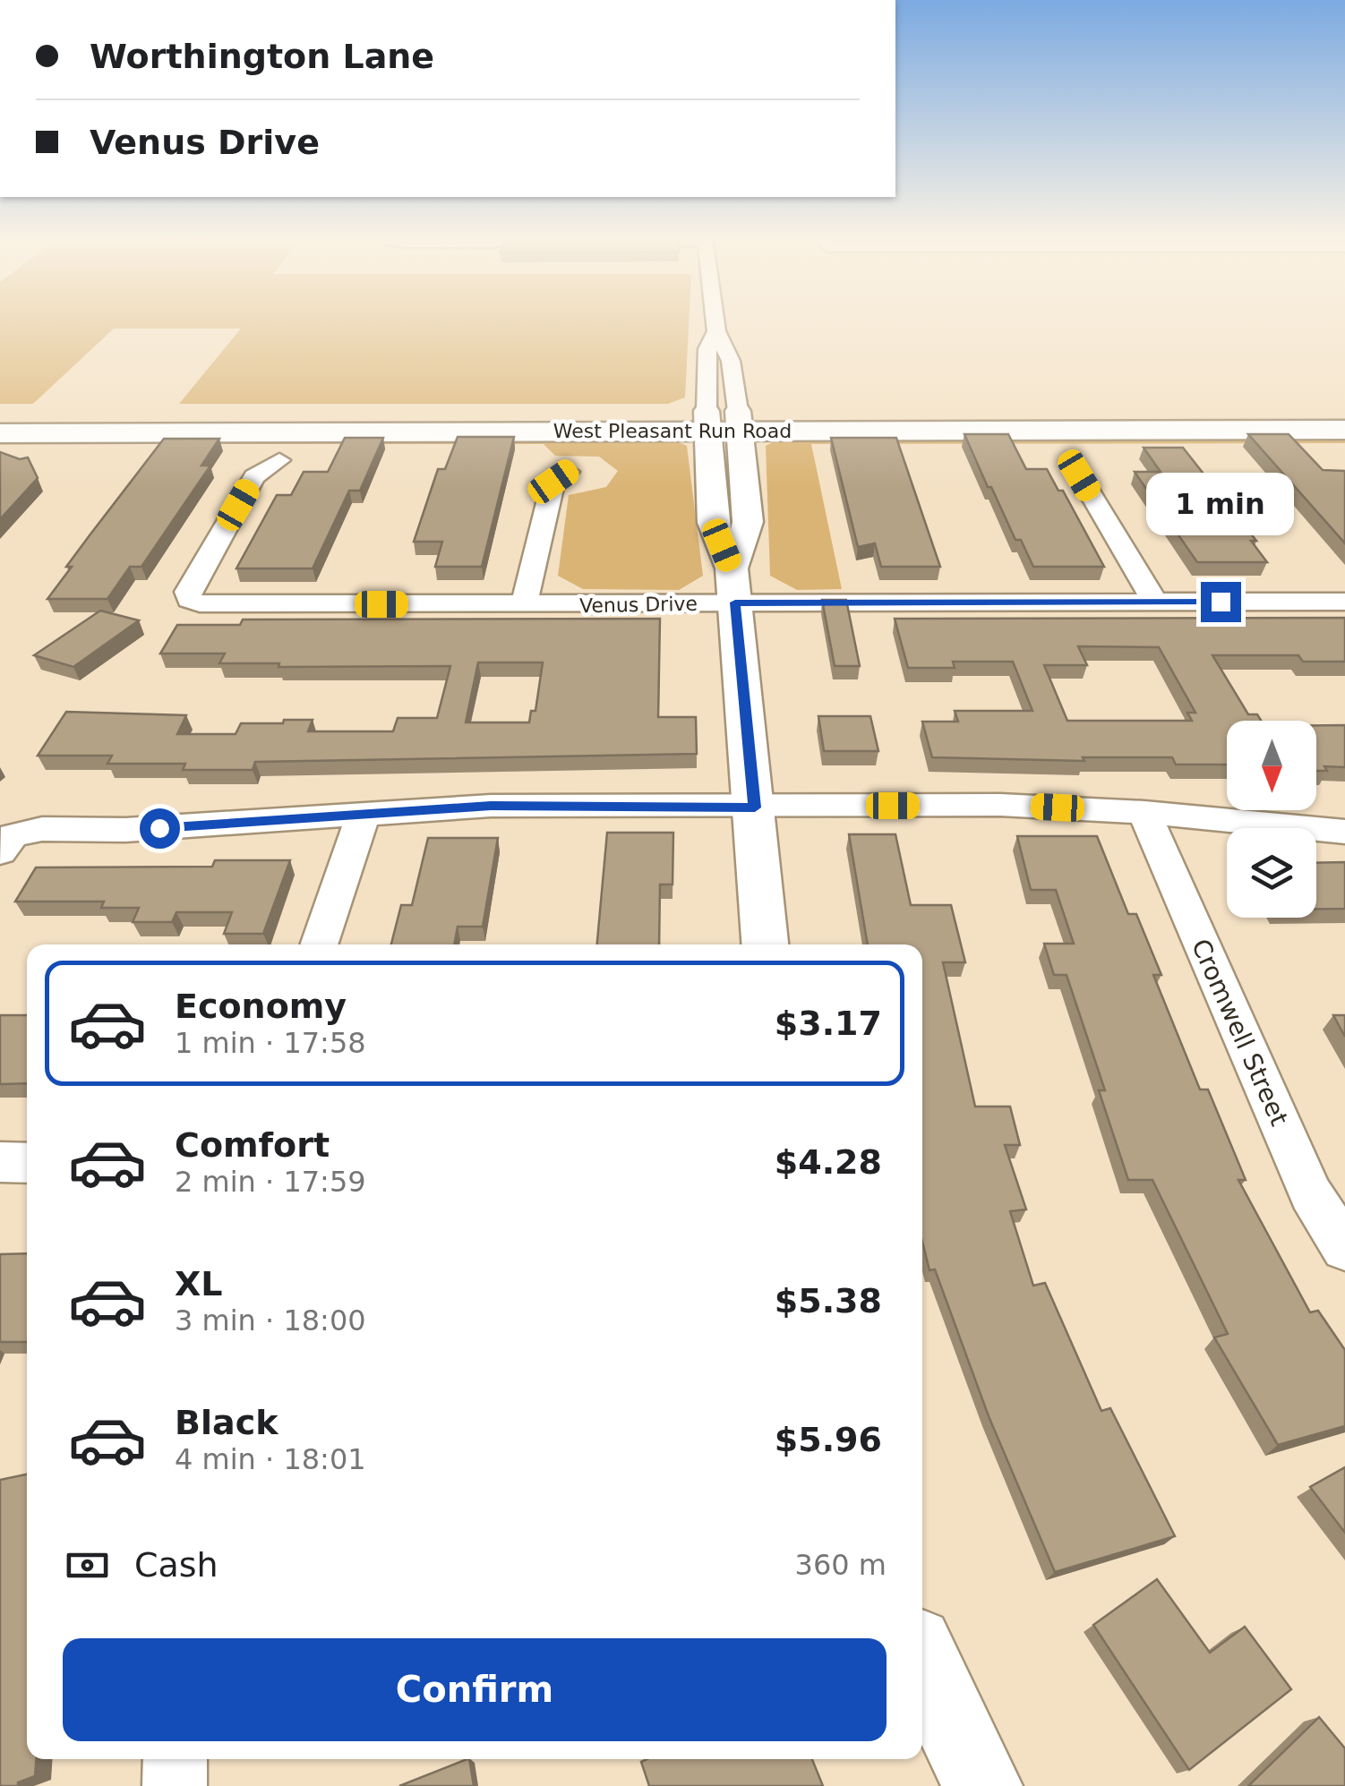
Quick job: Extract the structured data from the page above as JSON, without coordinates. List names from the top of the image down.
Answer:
{
  "streets": {
    "main road": ["West Pleasant Run Road"],
    "street": ["Venus Drive", "Cromwell Street"]
  },
  "north": "bottom",
  "page": {
    "banner": ["Worthington Lane", "Venus Drive"],
    "bubble": "1 min",
    "list": [
      {
        "name": "Economy",
        "note": "1 min · 17:58",
        "value": "$3.17"
      },
      {
        "name": "Comfort",
        "note": "2 min · 17:59",
        "value": "$4.28"
      },
      {
        "name": "XL",
        "note": "3 min · 18:00",
        "value": "$5.38"
      },
      {
        "name": "Black",
        "note": "4 min · 18:01",
        "value": "$5.96"
      }
    ],
    "pay": ["Cash", "360 m"],
    "buttons": "Confirm"
  }
}
